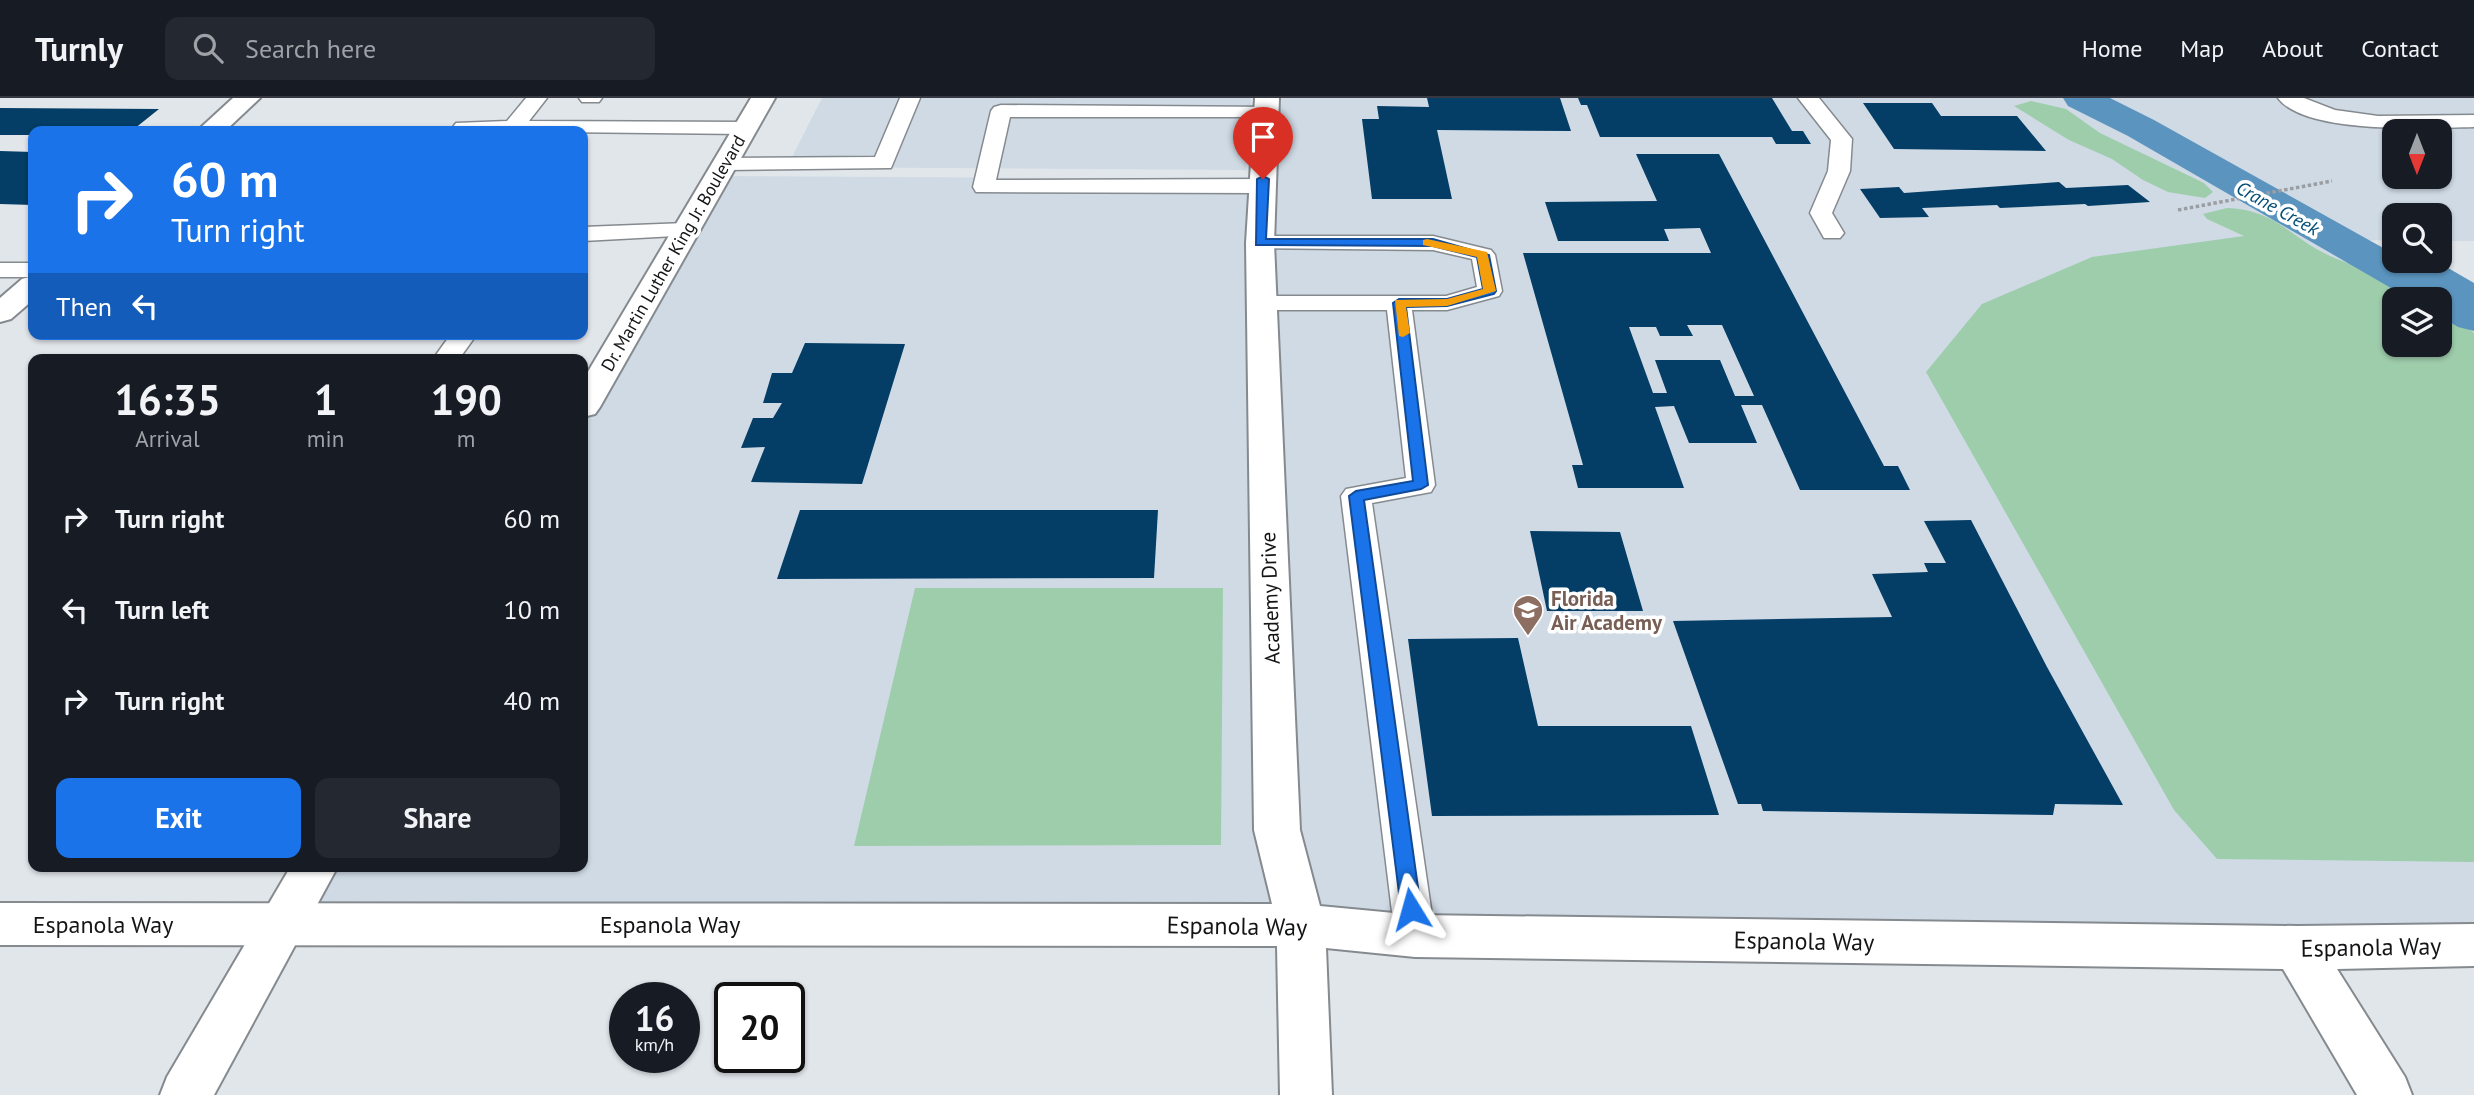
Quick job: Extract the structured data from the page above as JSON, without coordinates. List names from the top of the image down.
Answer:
{
  "streets": {
    "street": ["Dr. Martin Luther King Jr. Boulevard", "Academy Drive", "Espanola Way"]
  },
  "crossings": [
    ["Academy Drive", "Espanola Way"]
  ],
  "water": ["Crane Creek"],
  "places": {
    "school or university": ["Florida Air Academy"]
  },
  "north": "bottom",
  "page": {
    "header": "Turnly",
    "search": "Search here",
    "nav": [
      "Home",
      "Map",
      "About",
      "Contact"
    ],
    "turn": ["60 m", "Turn right"],
    "then": "Then",
    "eta": [
      "16:35",
      "Arrival",
      "1",
      "min",
      "190",
      "m"
    ],
    "list": [
      {
        "name": "Turn right",
        "value": "60 m"
      },
      {
        "name": "Turn left",
        "value": "10 m"
      },
      {
        "name": "Turn right",
        "value": "40 m"
      }
    ],
    "buttons": ["Exit", "Share"],
    "speed": "16 km/h",
    "limit": "20"
  }
}
